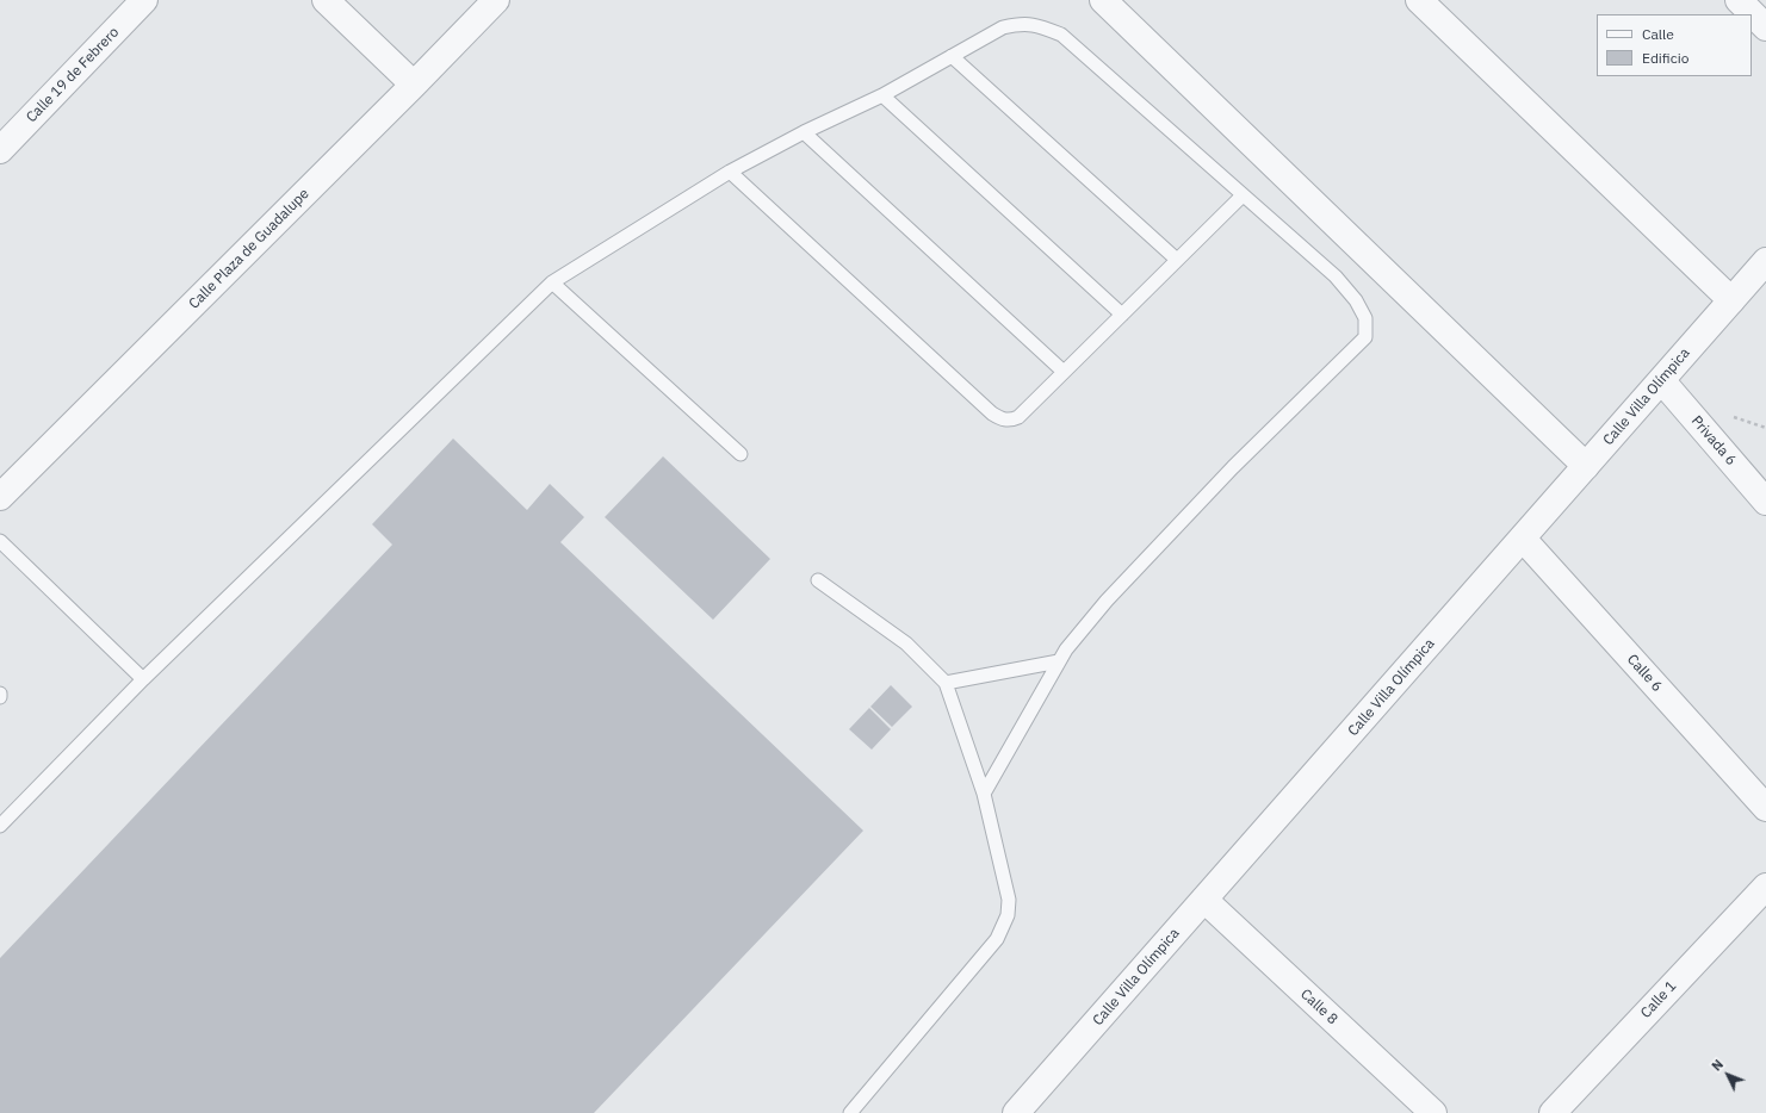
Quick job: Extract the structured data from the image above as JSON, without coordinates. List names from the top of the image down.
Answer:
{
  "streets": {
    "street": [
      "Calle 19 de Febrero",
      "Calle Plaza de Guadalupe",
      "Calle Villa Olímpica",
      "Privada 6",
      "Calle 6",
      "Calle 1",
      "Calle 8"
    ]
  },
  "crossings": [
    ["Calle Villa Olímpica", "Privada 6"],
    ["Calle Villa Olímpica", "Calle 6"],
    ["Calle Villa Olímpica", "Calle 8"]
  ],
  "legend": ["Calle", "Edificio"],
  "north": "top left"
}
